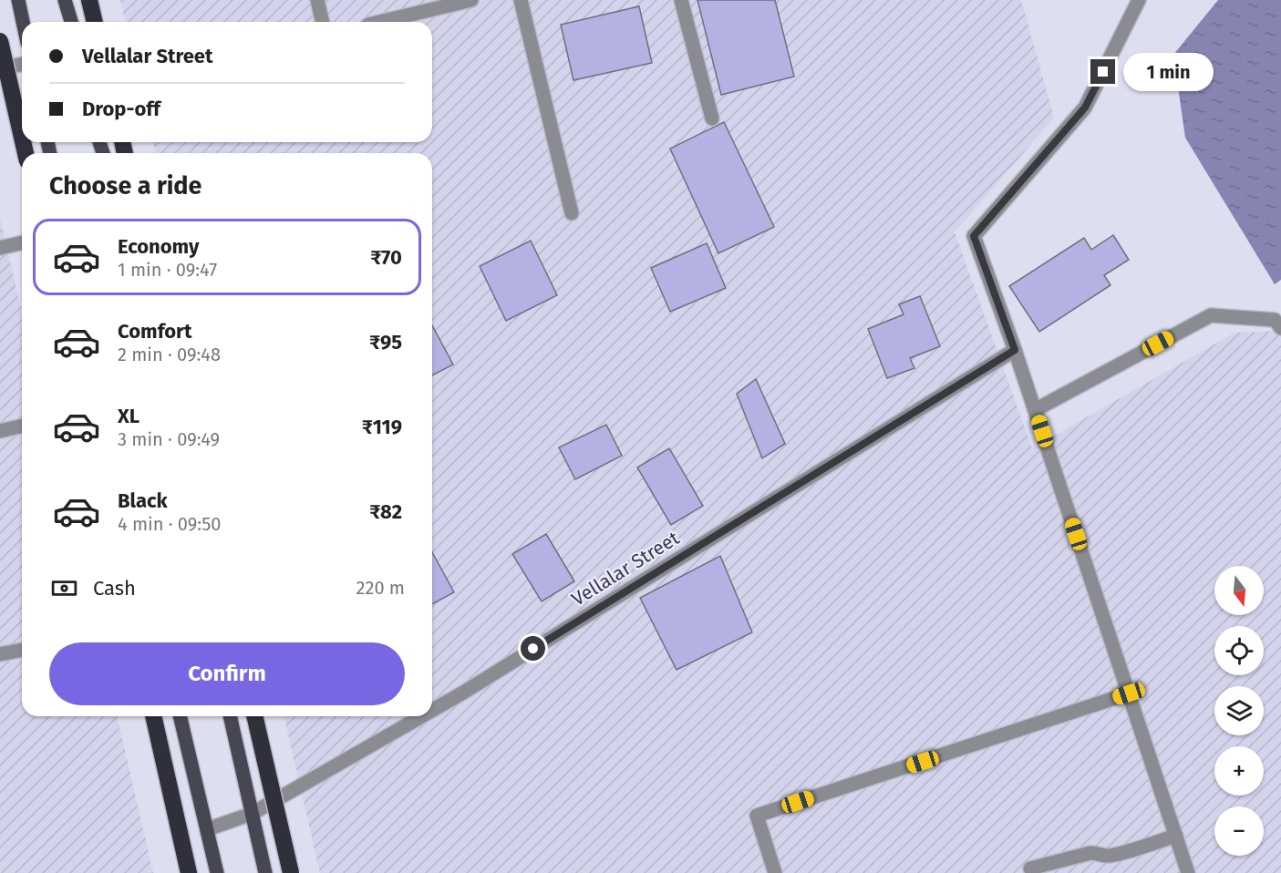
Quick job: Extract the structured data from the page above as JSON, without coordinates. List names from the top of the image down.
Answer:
{
  "streets": {
    "street": ["Vellalar Street"]
  },
  "north": "bottom",
  "page": {
    "banner": ["Vellalar Street", "Drop-off"],
    "bubble": "1 min",
    "heading": "Choose a ride",
    "list": [
      {
        "name": "Economy",
        "note": "1 min · 09:47",
        "value": "₹70"
      },
      {
        "name": "Comfort",
        "note": "2 min · 09:48",
        "value": "₹95"
      },
      {
        "name": "XL",
        "note": "3 min · 09:49",
        "value": "₹119"
      },
      {
        "name": "Black",
        "note": "4 min · 09:50",
        "value": "₹82"
      }
    ],
    "pay": ["Cash", "220 m"],
    "map_buttons": ["+", "−"],
    "buttons": "Confirm"
  }
}
